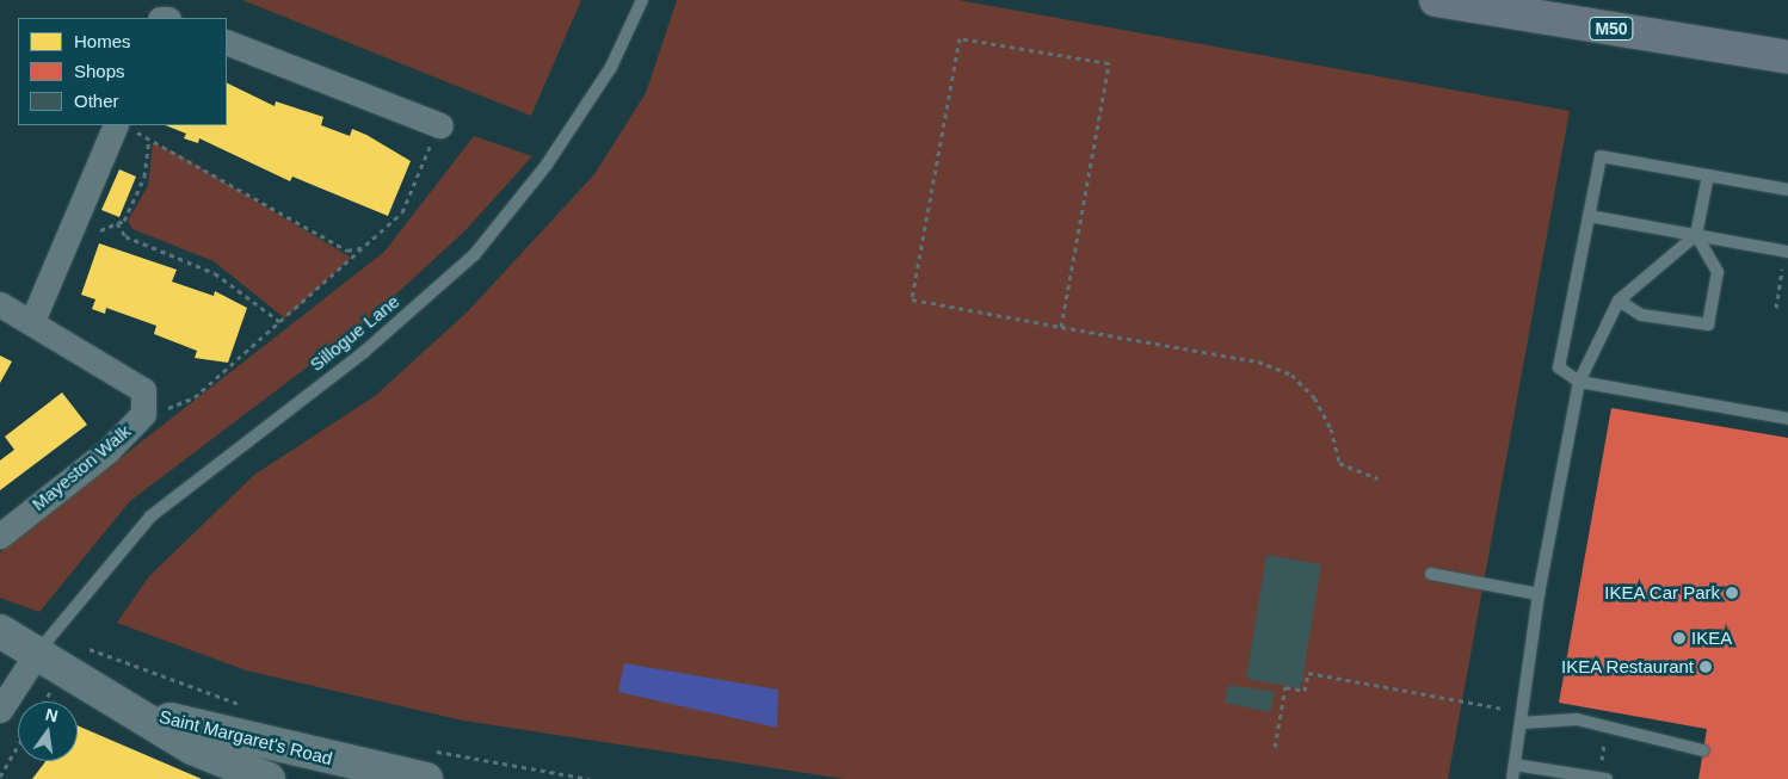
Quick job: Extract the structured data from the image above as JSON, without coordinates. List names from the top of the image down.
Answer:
{
  "streets": {
    "highway": ["M50"],
    "main road": ["Saint Margaret's Road"],
    "street": ["Mayeston Walk"],
    "lane": ["Sillogue Lane"]
  },
  "crossings": [
    ["Sillogue Lane", "Saint Margaret's Road"]
  ],
  "places": ["IKEA Car Park", "IKEA", "IKEA Restaurant"],
  "legend": ["Homes", "Shops", "Other"],
  "north": "top"
}
